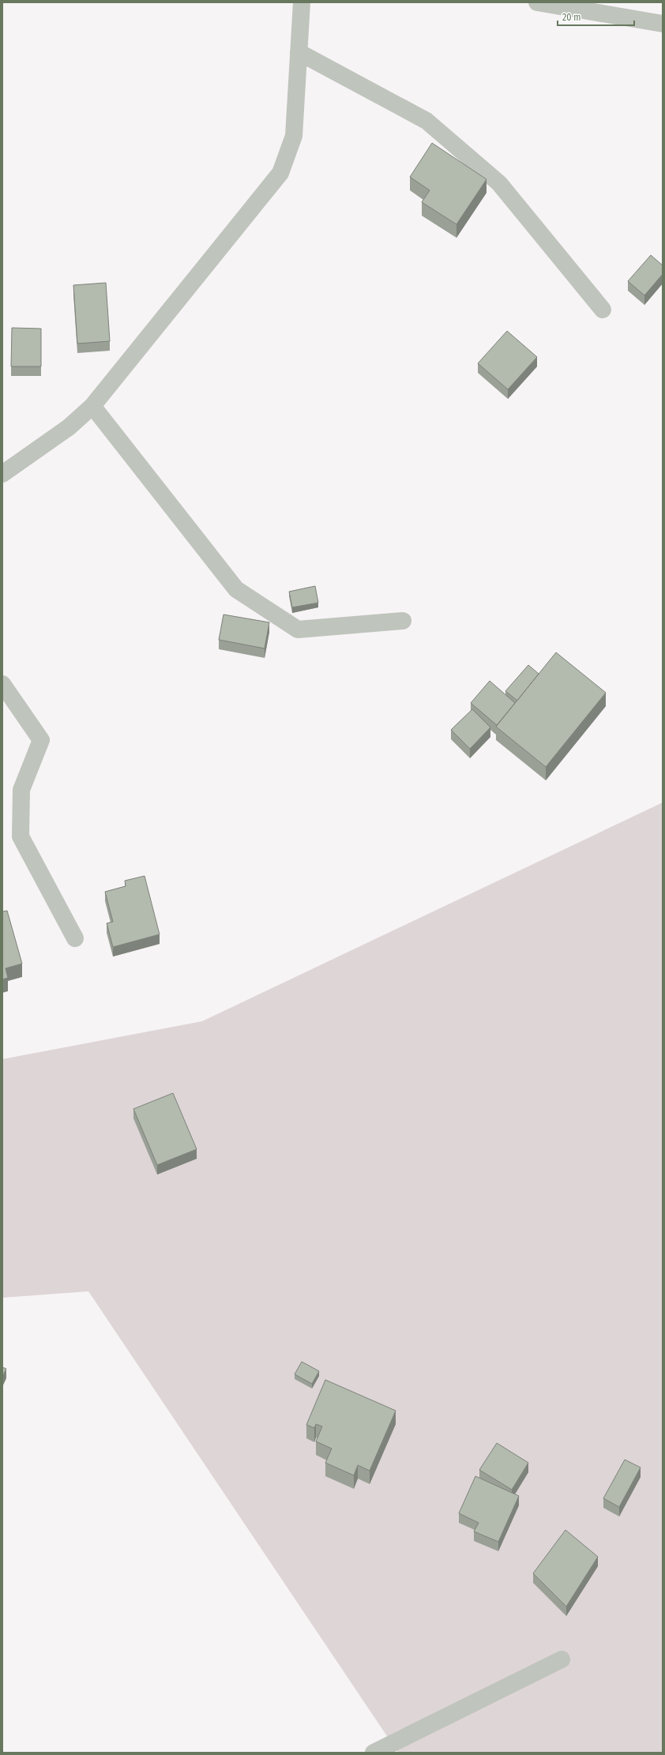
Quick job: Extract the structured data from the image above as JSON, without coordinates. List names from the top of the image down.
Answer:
{
  "scale_bar": "20 m"
}
